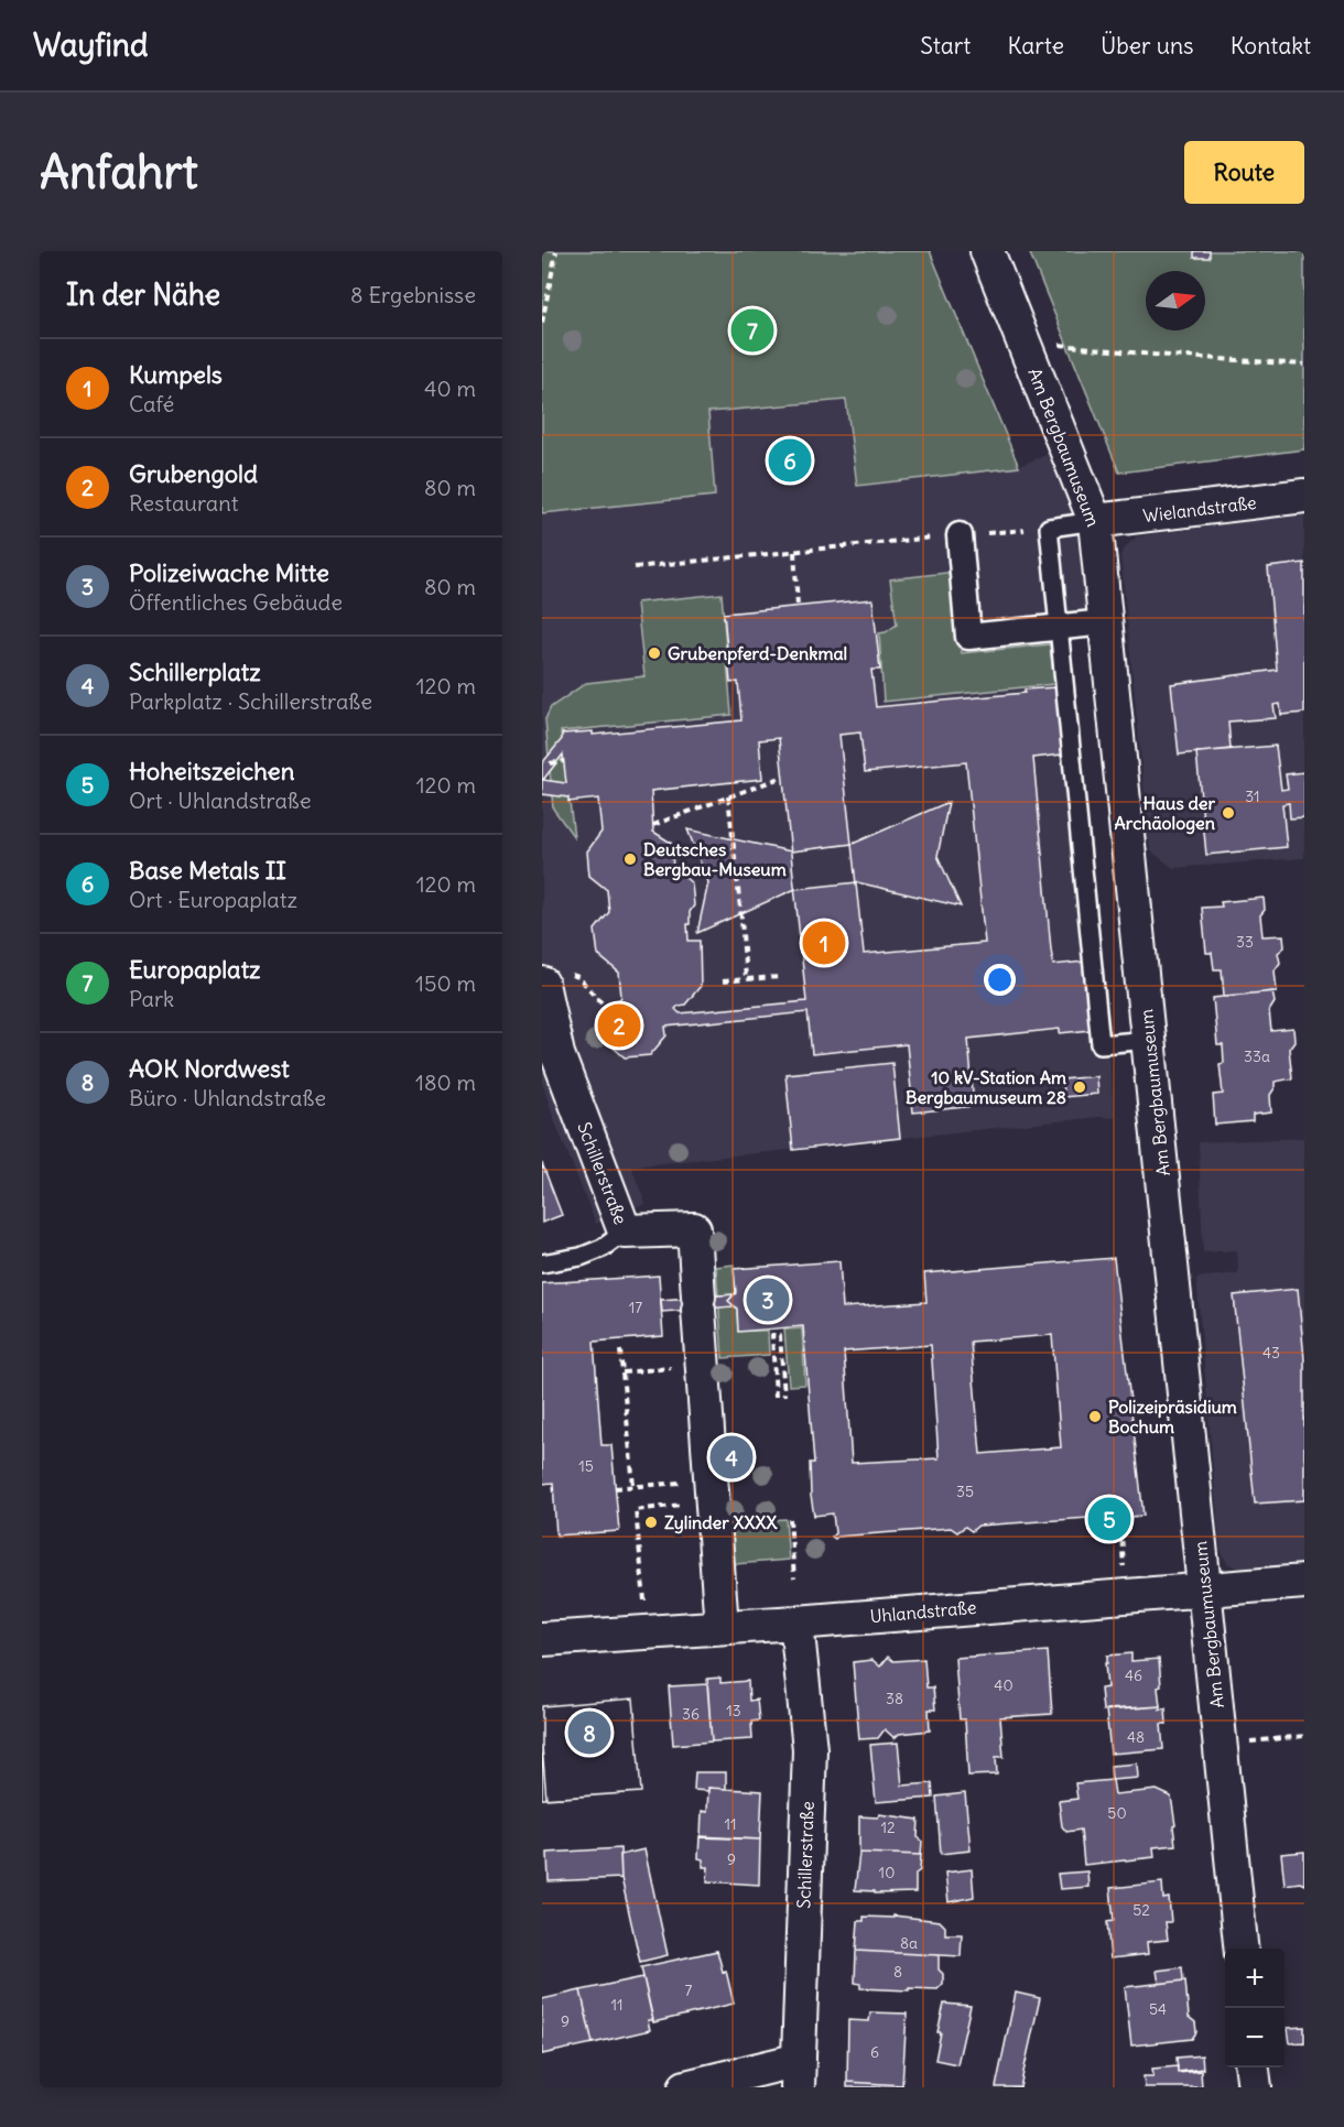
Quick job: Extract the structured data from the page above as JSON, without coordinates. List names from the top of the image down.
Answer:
{
  "streets": {
    "street": [
      "Am Bergbaumuseum",
      "Wielandstraße",
      "Schillerstraße",
      "Uhlandstraße"
    ]
  },
  "crossings": [
    ["Am Bergbaumuseum", "Wielandstraße"],
    ["Am Bergbaumuseum", "Uhlandstraße"],
    ["Schillerstraße", "Uhlandstraße"]
  ],
  "places": [
    "Grubenpferd-Denkmal",
    "Haus der Archäologen",
    "Deutsches Bergbau-Museum",
    "10 kV-Station Am Bergbaumuseum 28",
    "Polizeipräsidium Bochum",
    "Zylinder XXXX"
  ],
  "house_numbers": [
    "31",
    "33",
    "33a",
    "17",
    "43",
    "15",
    "35",
    "46",
    "40",
    "38",
    "13",
    "36",
    "48",
    "50",
    "11",
    "12",
    "9",
    "10",
    "52",
    "8a",
    "8",
    "7",
    "11",
    "54",
    "9",
    "6"
  ],
  "north": "right",
  "page": {
    "header": "Wayfind",
    "nav": [
      "Start",
      "Karte",
      "Über uns",
      "Kontakt"
    ],
    "buttons": "Route",
    "title": "Anfahrt",
    "heading": ["In der Nähe", "8 Ergebnisse"],
    "pins": [
      "7",
      "6",
      "1",
      "2",
      "3",
      "4",
      "5",
      "8"
    ],
    "list": [
      {
        "mark": "1",
        "name": "Kumpels",
        "note": "Café",
        "value": "40 m"
      },
      {
        "mark": "2",
        "name": "Grubengold",
        "note": "Restaurant",
        "value": "80 m"
      },
      {
        "mark": "3",
        "name": "Polizeiwache Mitte",
        "note": "Öffentliches Gebäude",
        "value": "80 m"
      },
      {
        "mark": "4",
        "name": "Schillerplatz",
        "note": "Parkplatz · Schillerstraße",
        "value": "120 m"
      },
      {
        "mark": "5",
        "name": "Hoheitszeichen",
        "note": "Ort · Uhlandstraße",
        "value": "120 m"
      },
      {
        "mark": "6",
        "name": "Base Metals II",
        "note": "Ort · Europaplatz",
        "value": "120 m"
      },
      {
        "mark": "7",
        "name": "Europaplatz",
        "note": "Park",
        "value": "150 m"
      },
      {
        "mark": "8",
        "name": "AOK Nordwest",
        "note": "Büro · Uhlandstraße",
        "value": "180 m"
      }
    ],
    "map_buttons": ["+", "−"]
  }
}
